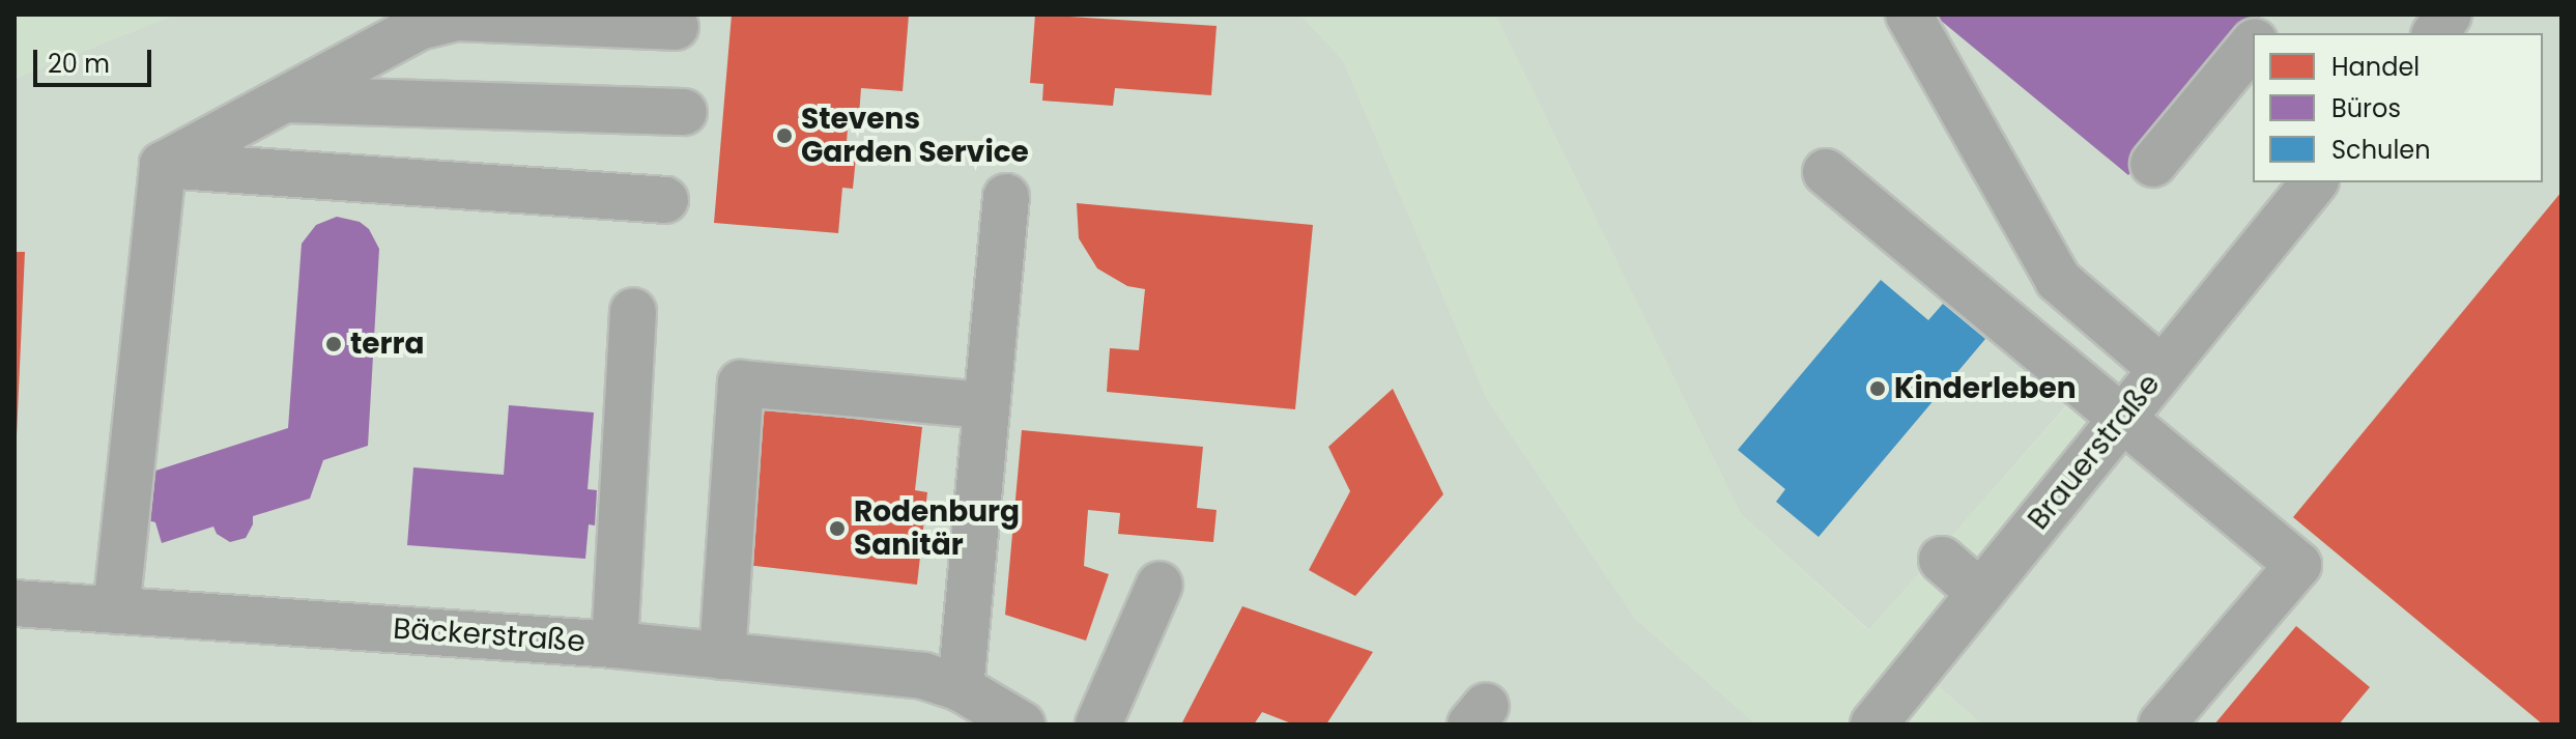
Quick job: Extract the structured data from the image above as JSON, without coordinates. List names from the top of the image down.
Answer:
{
  "streets": {
    "street": ["Brauerstraße", "Bäckerstraße"]
  },
  "places": [
    "Stevens Garden Service",
    "terra",
    "Kinderleben",
    "Rodenburg Sanitär"
  ],
  "legend": ["Handel", "Büros", "Schulen"],
  "scale_bar": "20 m"
}
